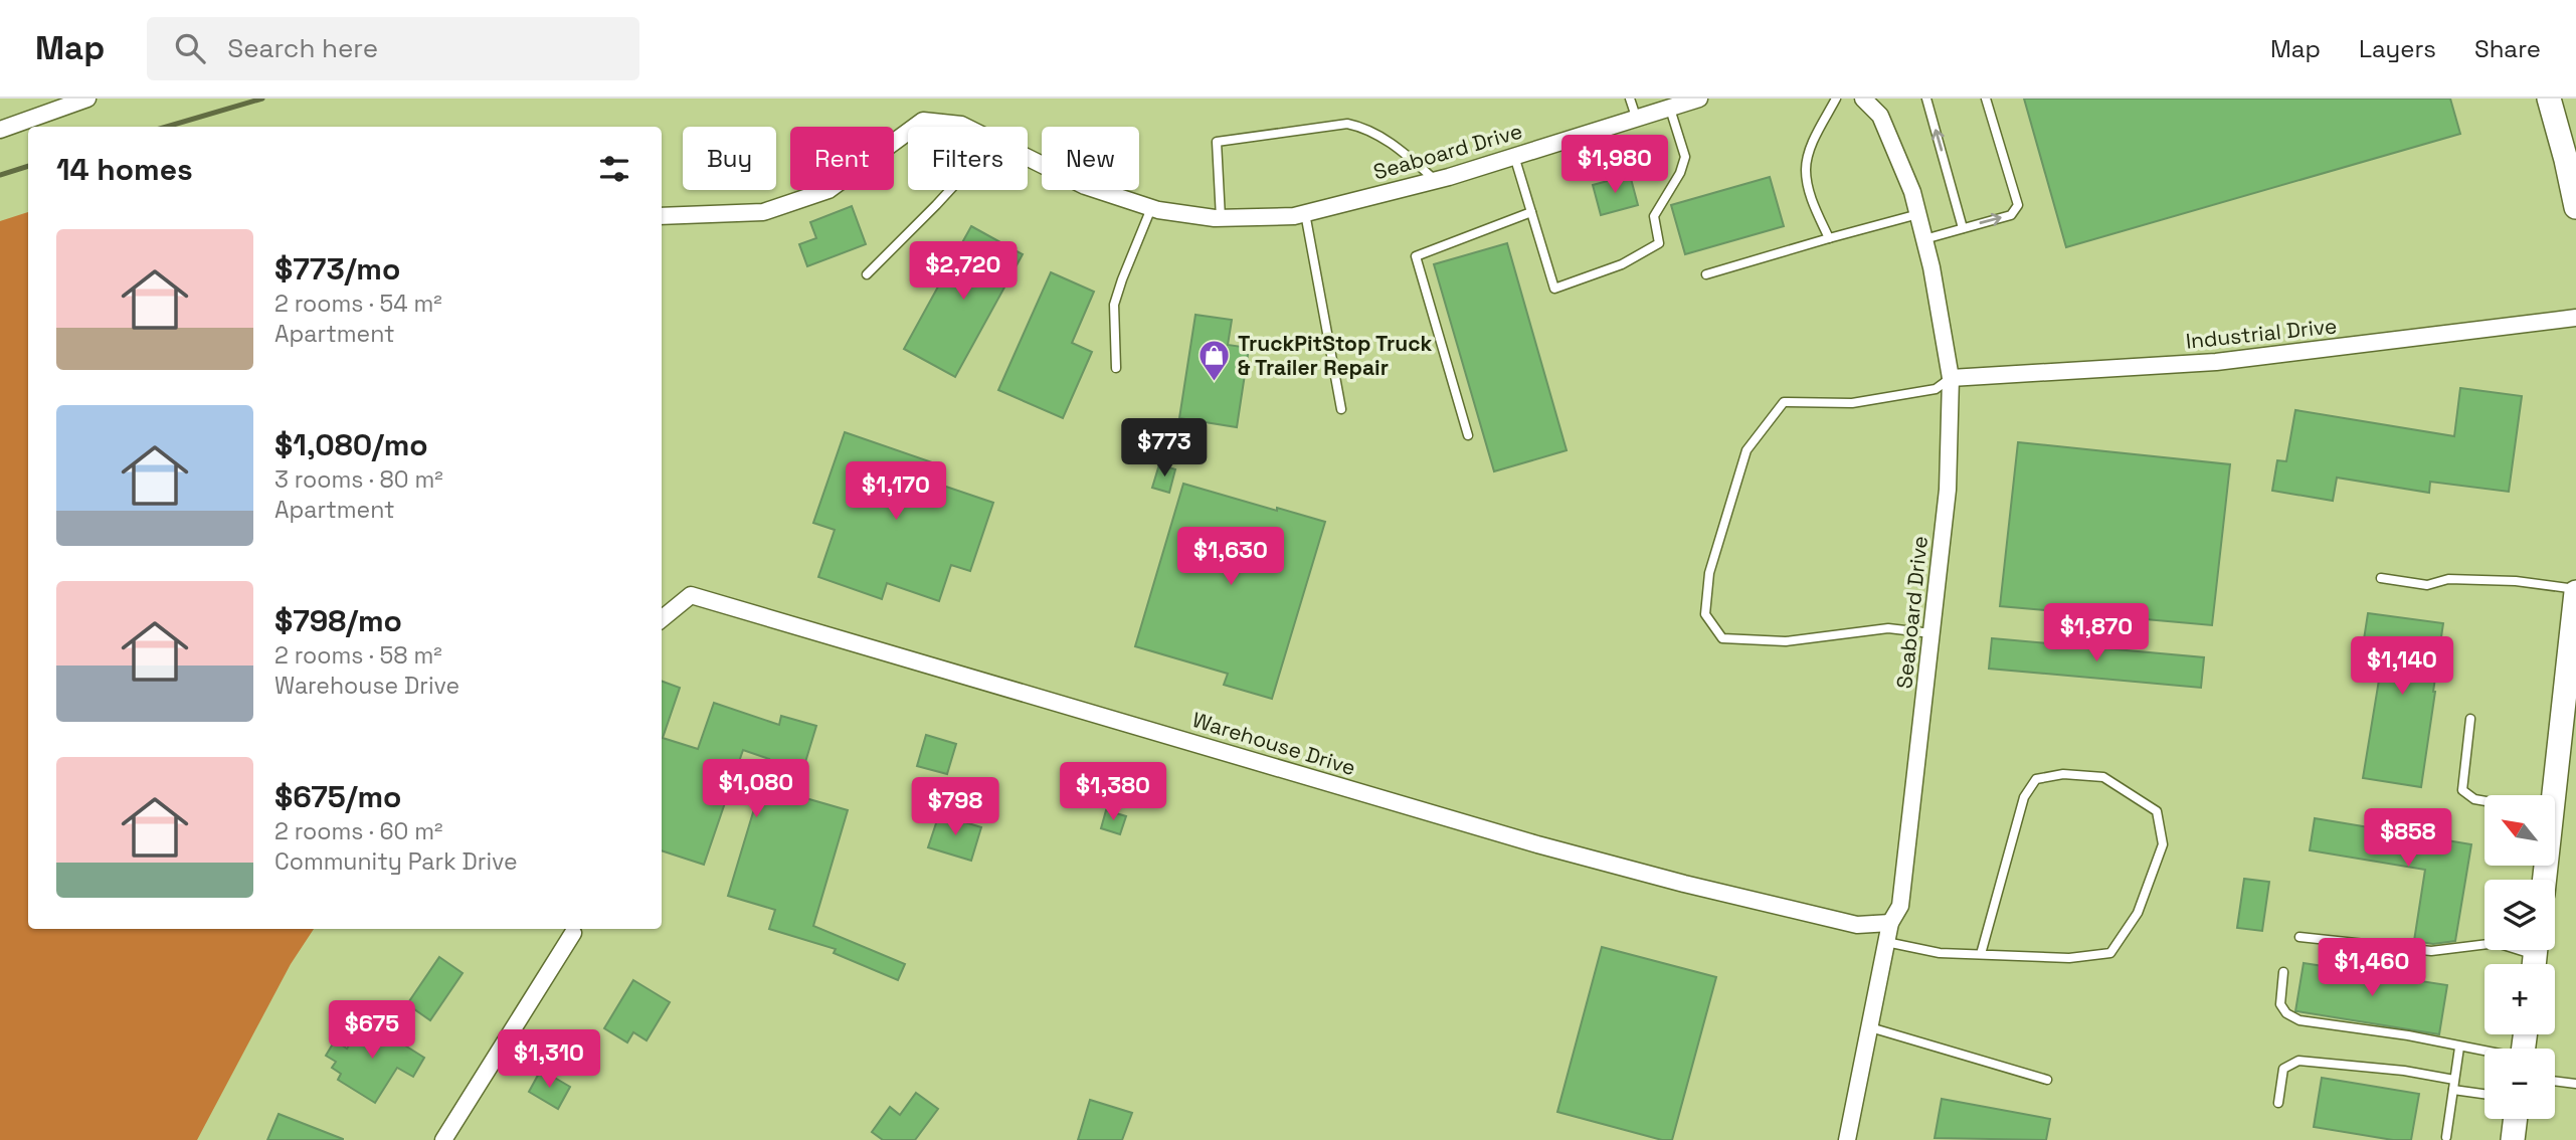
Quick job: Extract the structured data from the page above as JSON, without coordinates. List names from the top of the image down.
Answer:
{
  "streets": {
    "street": ["Seaboard Drive", "Industrial Drive", "Warehouse Drive"]
  },
  "crossings": [
    ["Seaboard Drive", "Industrial Drive"],
    ["Seaboard Drive", "Warehouse Drive"]
  ],
  "places": {
    "shop": ["TruckPitStop Truck & Trailer Repair"]
  },
  "north": "top left",
  "page": {
    "header": "Map",
    "search": "Search here",
    "nav": ["Map", "Layers", "Share"],
    "chip": [
      "Buy",
      "Rent",
      "Filters",
      "New"
    ],
    "heading": "14 homes",
    "price": [
      "$1,980",
      "$2,720",
      "$773",
      "$1,170",
      "$1,630",
      "$1,870",
      "$1,140",
      "$1,080",
      "$1,380",
      "$798",
      "$858",
      "$1,460",
      "$675",
      "$1,310"
    ],
    "list": [
      {
        "name": "$773/mo",
        "note": "2 rooms · 54 m² · Apartment"
      },
      {
        "name": "$1,080/mo",
        "note": "3 rooms · 80 m² · Apartment"
      },
      {
        "name": "$798/mo",
        "note": "2 rooms · 58 m² · Warehouse Drive"
      },
      {
        "name": "$675/mo",
        "note": "2 rooms · 60 m² · Community Park Drive"
      }
    ],
    "map_buttons": ["+", "−"]
  }
}
